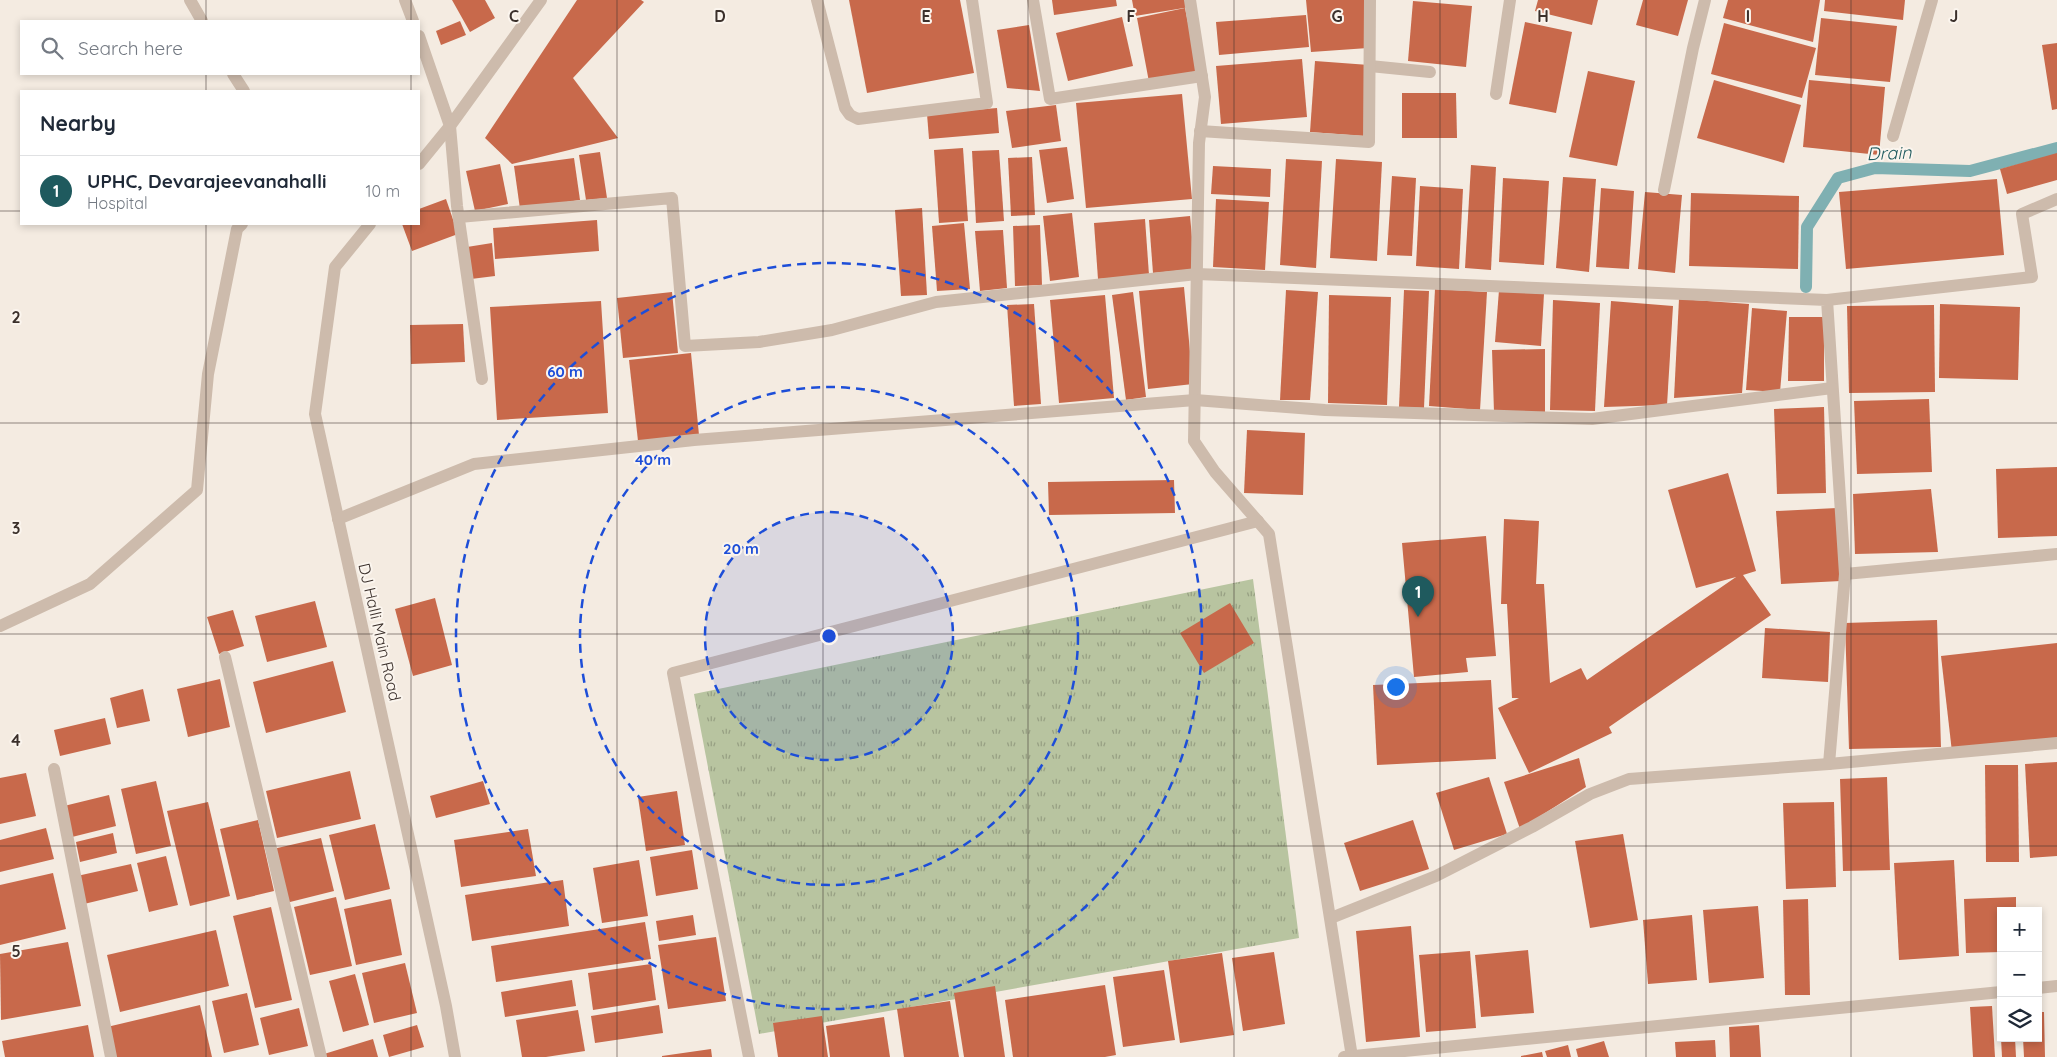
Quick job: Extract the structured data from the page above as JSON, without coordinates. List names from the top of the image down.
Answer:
{
  "streets": {
    "street": ["DJ Halli Main Road"]
  },
  "water": ["Drain"],
  "page": {
    "search": "Search here",
    "heading": "Nearby",
    "list": [
      {
        "mark": "1",
        "name": "UPHC, Devarajeevanahalli",
        "note": "Hospital",
        "value": "10 m"
      }
    ],
    "pins": "1",
    "map_buttons": ["+", "−"]
  },
  "grid": {
    "columns": [
      "C",
      "D",
      "E",
      "F",
      "G",
      "H",
      "I",
      "J"
    ],
    "rows": [
      "2",
      "3",
      "4",
      "5"
    ]
  },
  "rings": ["60 m", "40 m", "20 m"]
}
